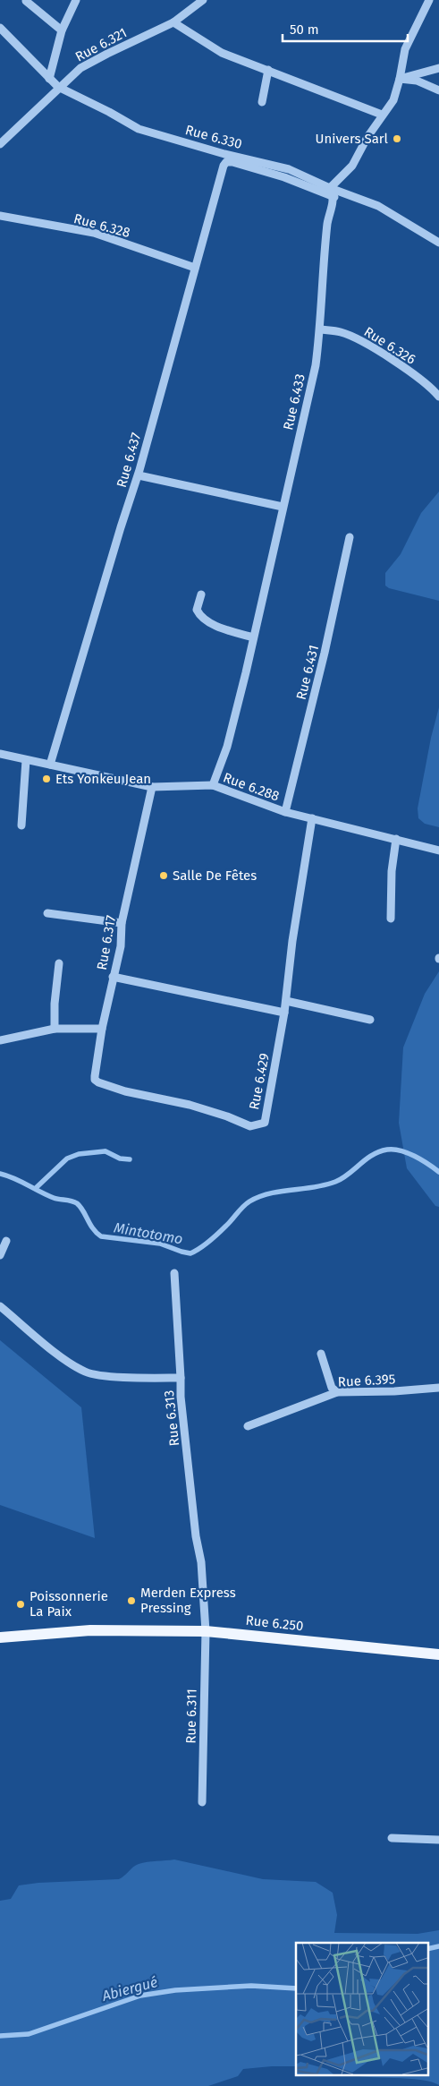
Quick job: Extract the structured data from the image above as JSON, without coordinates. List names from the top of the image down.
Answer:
{
  "streets": {
    "main road": ["Rue 6.250"],
    "street": [
      "Rue 6.321",
      "Rue 6.330",
      "Rue 6.328",
      "Rue 6.326",
      "Rue 6.433",
      "Rue 6.437",
      "Rue 6.431",
      "Rue 6.288",
      "Rue 6.317",
      "Rue 6.429",
      "Rue 6.395",
      "Rue 6.313",
      "Rue 6.311"
    ]
  },
  "crossings": [
    ["Rue 6.321", "Rue 6.330"],
    ["Rue 6.328", "Rue 6.437"],
    ["Rue 6.326", "Rue 6.433"],
    ["Rue 6.433", "Rue 6.437"],
    ["Rue 6.433", "Rue 6.288"],
    ["Rue 6.437", "Rue 6.288"],
    ["Rue 6.431", "Rue 6.288"],
    ["Rue 6.288", "Rue 6.317"],
    ["Rue 6.288", "Rue 6.429"],
    ["Rue 6.317", "Rue 6.429"],
    ["Rue 6.313", "Rue 6.250"],
    ["Rue 6.313", "Rue 6.311"],
    ["Rue 6.250", "Rue 6.311"]
  ],
  "water": ["Mintotomo", "Abiergué"],
  "places": [
    "Univers Sarl",
    "Ets Yonkeu Jean",
    "Salle De Fêtes",
    "Merden Express Pressing",
    "Poissonnerie La Paix"
  ],
  "scale_bar": "50 m"
}
